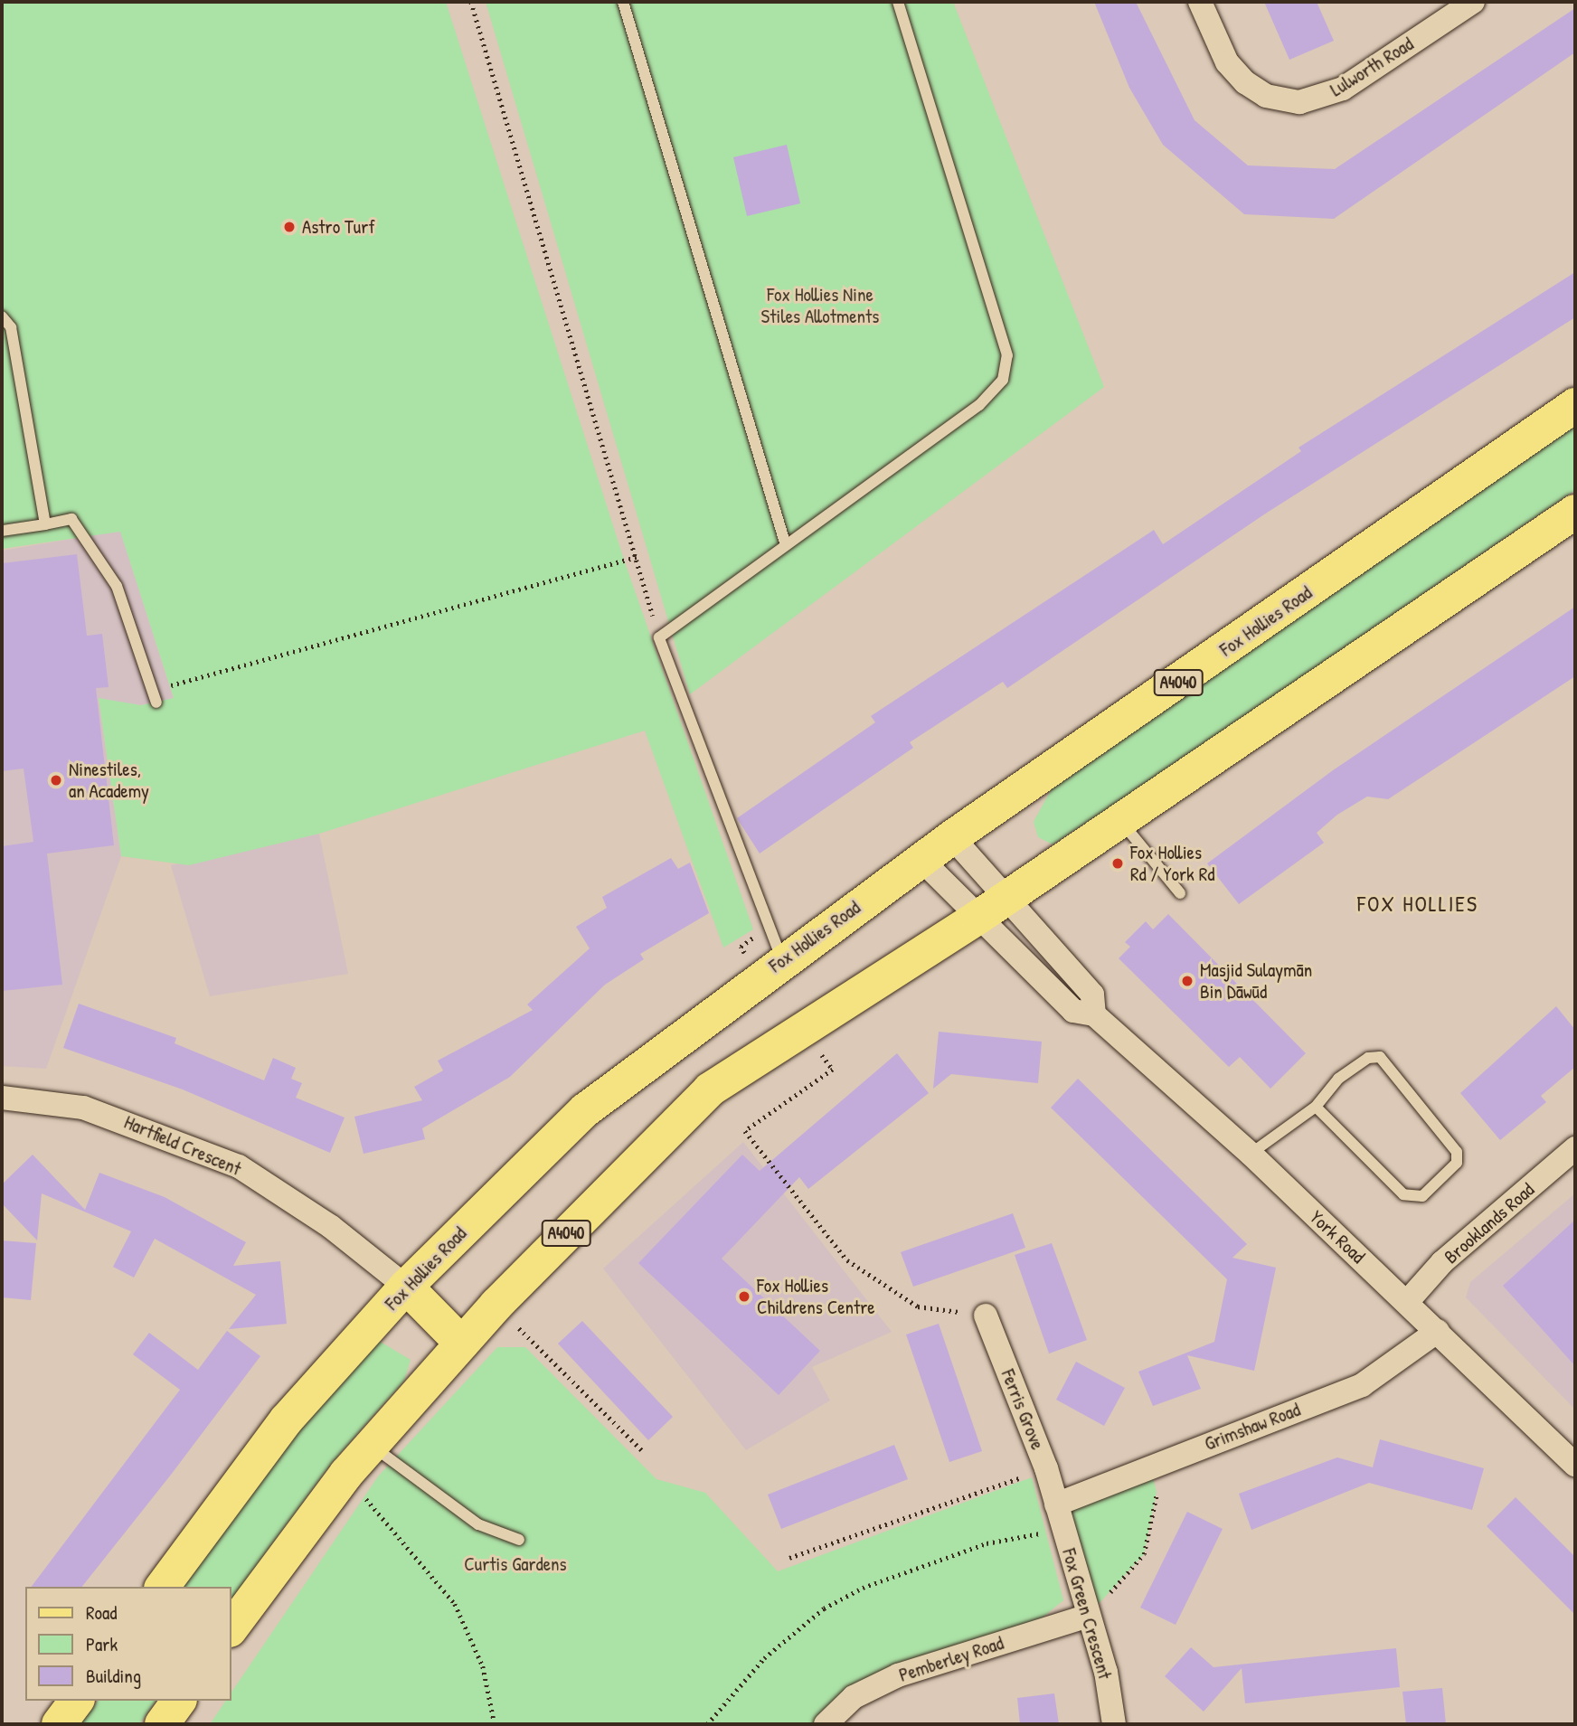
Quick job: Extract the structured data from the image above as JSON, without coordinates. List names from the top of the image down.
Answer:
{
  "streets": {
    "main road": ["Fox Hollies Road", "A4040"],
    "street": [
      "Lulworth Road",
      "Hartfield Crescent",
      "Brooklands Road",
      "York Road",
      "Ferris Grove",
      "Grimshaw Road",
      "Fox Green Crescent",
      "Pemberley Road"
    ]
  },
  "crossings": [
    ["Fox Hollies Road", "Hartfield Crescent"],
    ["Fox Hollies Road", "York Road"],
    ["A4040", "York Road"],
    ["Brooklands Road", "York Road"],
    ["York Road", "Grimshaw Road"],
    ["Ferris Grove", "Grimshaw Road"],
    ["Ferris Grove", "Fox Green Crescent"],
    ["Grimshaw Road", "Fox Green Crescent"],
    ["Fox Green Crescent", "Pemberley Road"]
  ],
  "districts": ["FOX HOLLIES"],
  "parks": ["Fox Hollies Nine Stiles Allotments", "Curtis Gardens"],
  "places": [
    "Astro Turf",
    "Ninestiles, an Academy",
    "Fox Hollies Rd / York Rd",
    "Masjid Sulaymān Bin Dāwūd",
    "Fox Hollies Childrens Centre"
  ],
  "legend": ["Road", "Park", "Building"]
}
